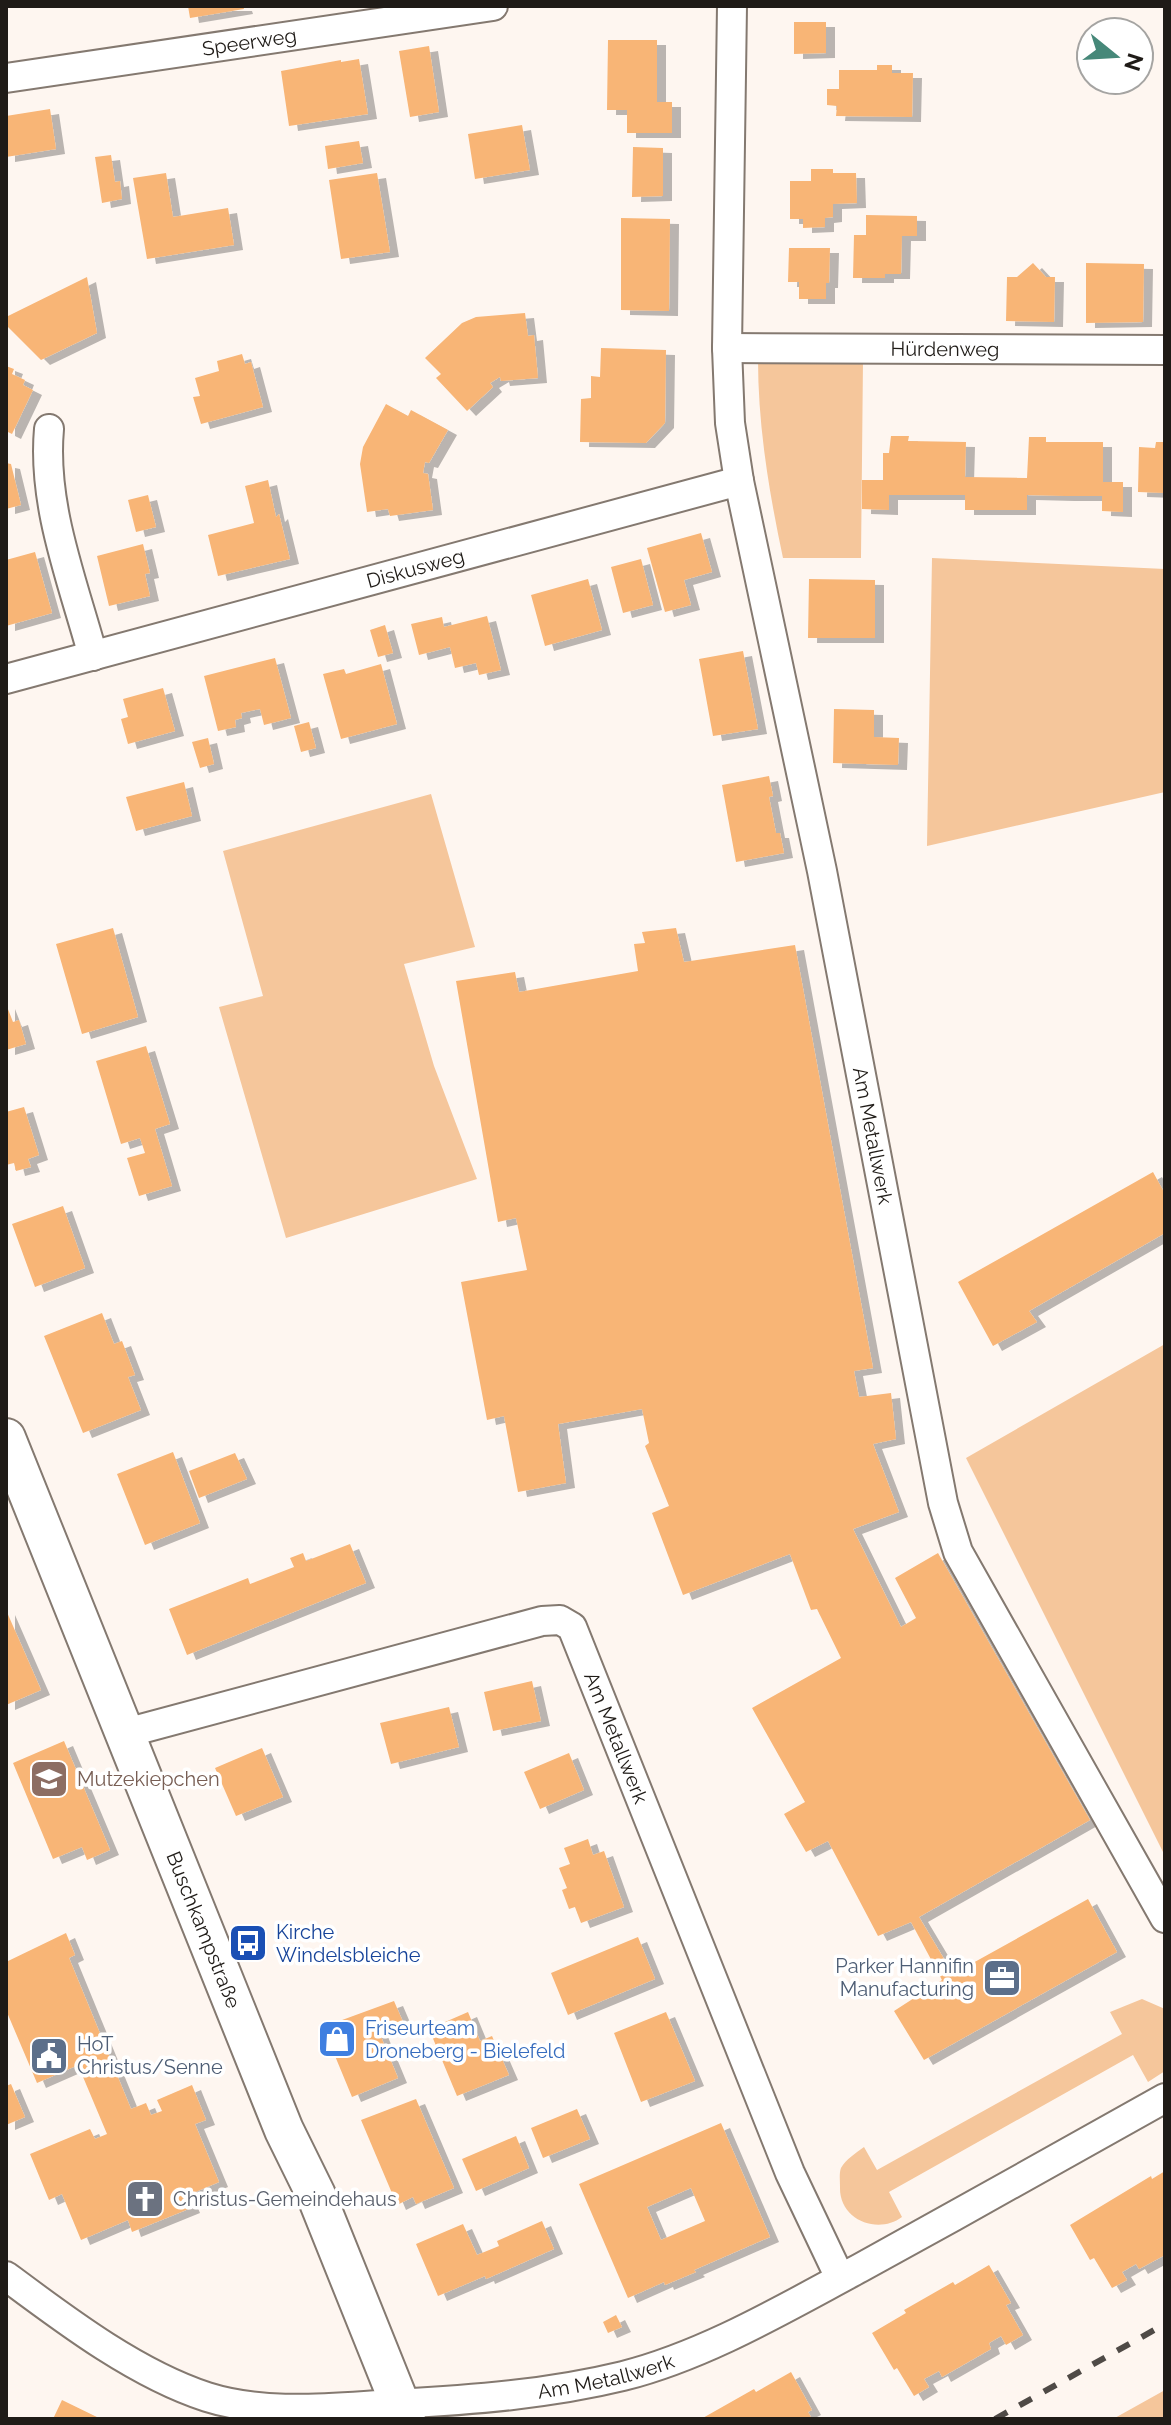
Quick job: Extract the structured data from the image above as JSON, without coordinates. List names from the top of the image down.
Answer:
{
  "streets": {
    "main road": ["Buschkampstraße"],
    "street": [
      "Speerweg",
      "Hürdenweg",
      "Diskusweg",
      "Am Metallwerk"
    ]
  },
  "crossings": [
    ["Diskusweg", "Am Metallwerk"],
    ["Am Metallwerk", "Buschkampstraße"]
  ],
  "places": {
    "school or university": ["Mutzekiepchen"],
    "bus stop": ["Kirche Windelsbleiche"],
    "office": ["Parker Hannifin Manufacturing"],
    "shop": ["Friseurteam Droneberg - Bielefeld"],
    "public building": ["HoT Christus/Senne"],
    "church": ["Christus-Gemeindehaus"]
  },
  "north": "right"
}
